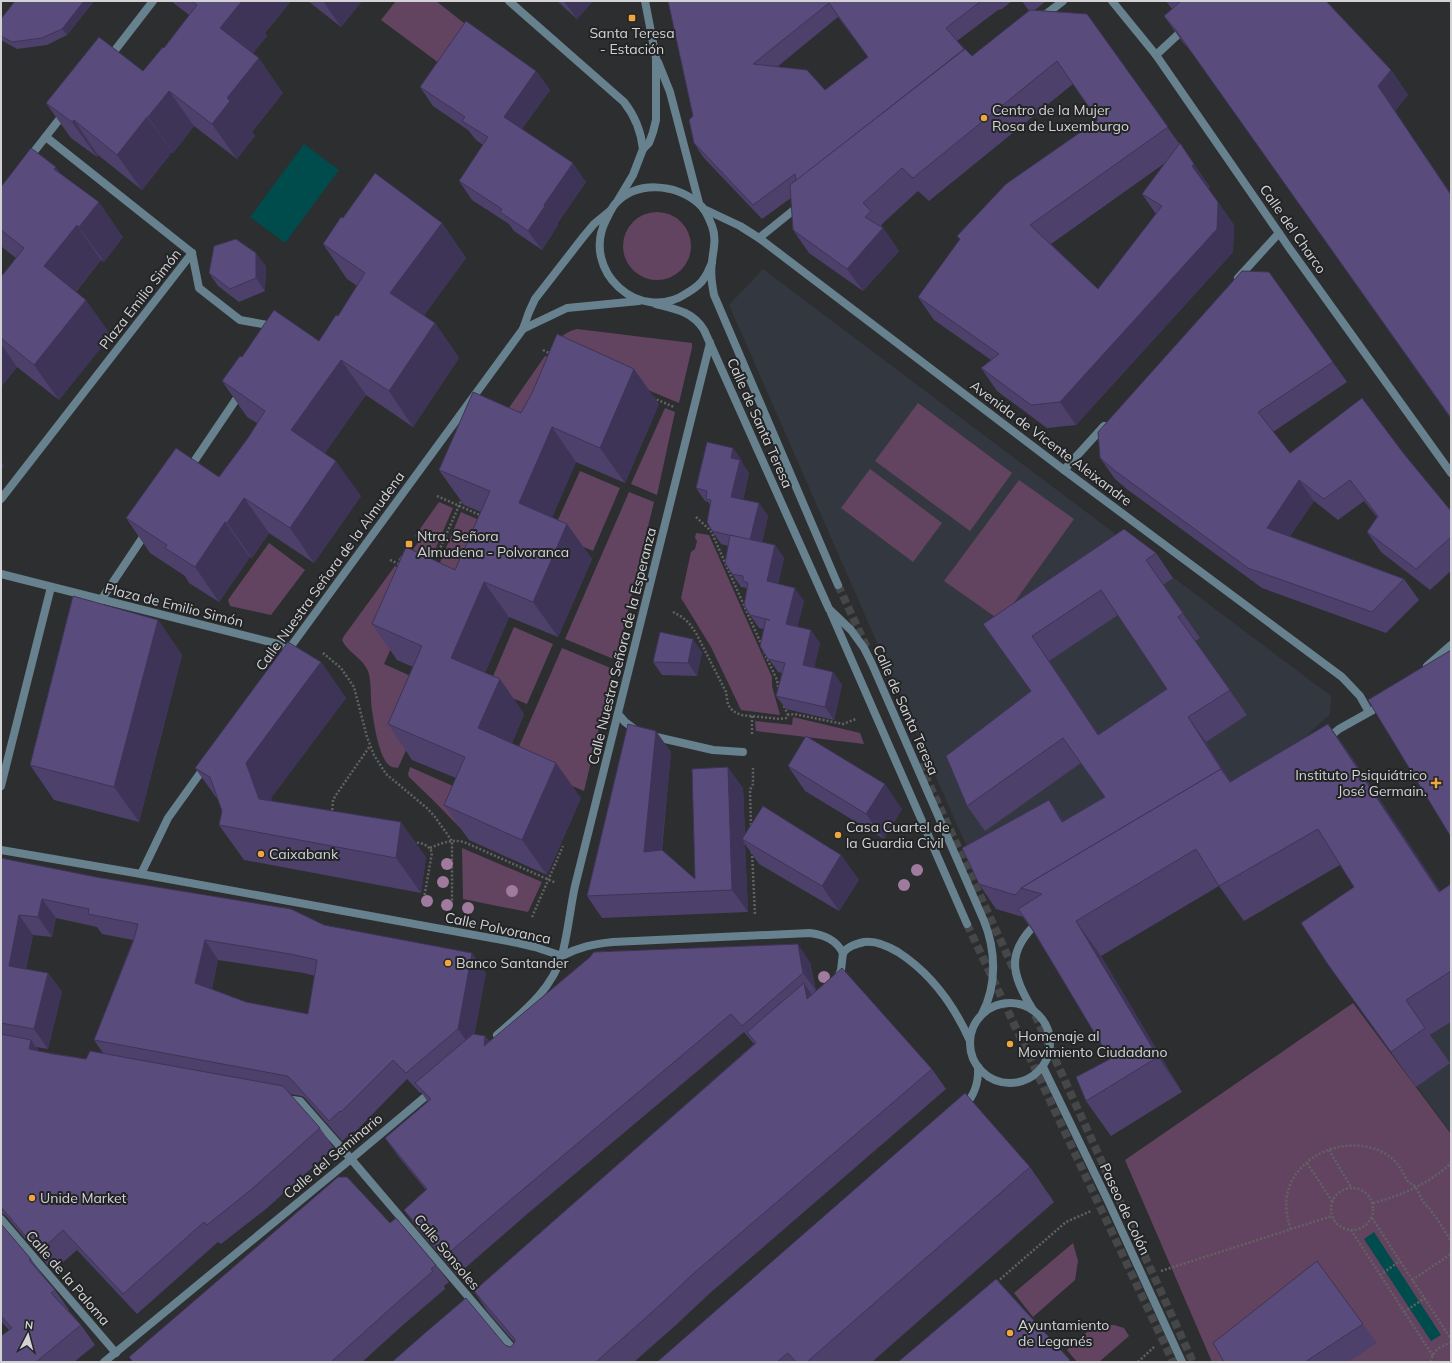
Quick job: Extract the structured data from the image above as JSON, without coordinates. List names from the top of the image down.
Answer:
{
  "streets": {
    "street": [
      "Calle del Charco",
      "Plaza Emilio Simón",
      "Calle de Santa Teresa",
      "Avenida de Vicente Aleixandre",
      "Calle Nuestra Señora de la Almudena",
      "Plaza de Emilio Simón",
      "Calle Nuestra Señora de la Esperanza",
      "Calle Polvoranca",
      "Calle del Seminario",
      "Paseo de Colón",
      "Calle Sonsoles",
      "Calle de la Paloma"
    ]
  },
  "crossings": [
    ["Calle de Santa Teresa", "Avenida de Vicente Aleixandre"],
    ["Calle de Santa Teresa", "Calle Nuestra Señora de la Almudena"],
    ["Calle de Santa Teresa", "Calle Nuestra Señora de la Esperanza"],
    ["Calle de Santa Teresa", "Paseo de Colón"],
    ["Avenida de Vicente Aleixandre", "Calle Nuestra Señora de la Almudena"],
    ["Calle Nuestra Señora de la Almudena", "Plaza de Emilio Simón"],
    ["Calle Nuestra Señora de la Esperanza", "Calle Polvoranca"],
    ["Calle del Seminario", "Calle Sonsoles"],
    ["Calle del Seminario", "Calle de la Paloma"]
  ],
  "places": {
    "transit": ["Santa Teresa - Estación", "Ntra. Señora Almudena - Polvoranca"],
    "other": [
      "Centro de la Mujer Rosa de Luxemburgo",
      "Casa Cuartel de la Guardia Civil",
      "Caixabank",
      "Banco Santander",
      "Homenaje al Movimiento Ciudadano",
      "Unide Market",
      "Ayuntamiento de Leganés"
    ],
    "health": ["Instituto Psiquiátrico José Germain."]
  },
  "north": "top"
}
